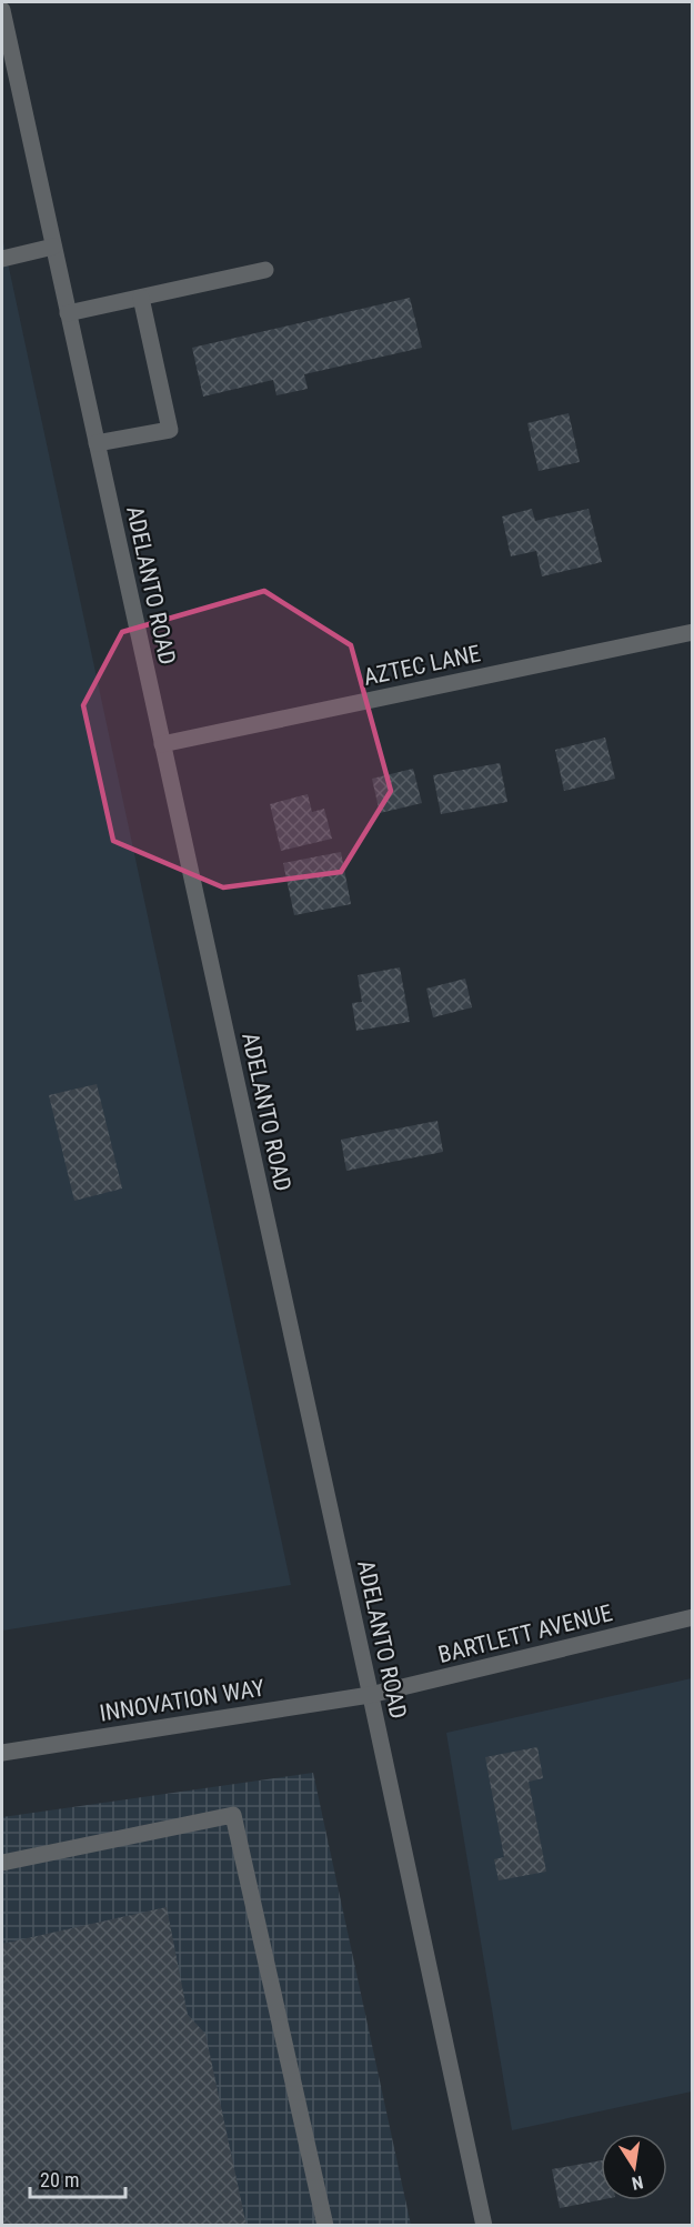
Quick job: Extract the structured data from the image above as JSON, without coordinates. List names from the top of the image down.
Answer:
{
  "streets": {
    "street": [
      "ADELANTO ROAD",
      "AZTEC LANE",
      "BARTLETT AVENUE",
      "INNOVATION WAY"
    ]
  },
  "crossings": [
    ["ADELANTO ROAD", "AZTEC LANE"],
    ["ADELANTO ROAD", "BARTLETT AVENUE"],
    ["ADELANTO ROAD", "INNOVATION WAY"],
    ["BARTLETT AVENUE", "INNOVATION WAY"]
  ],
  "scale_bar": "20 m",
  "north": "bottom"
}
